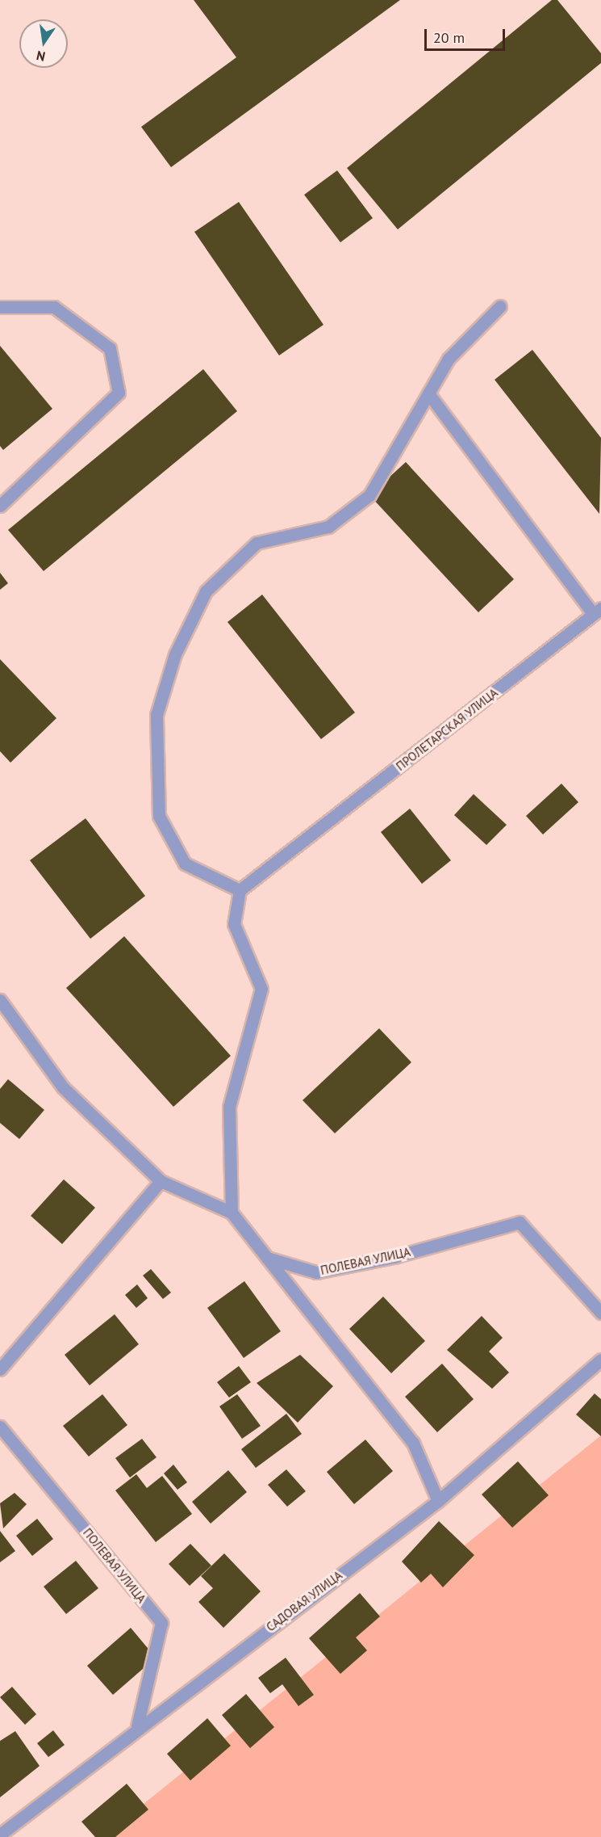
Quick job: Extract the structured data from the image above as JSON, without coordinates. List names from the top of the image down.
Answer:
{
  "streets": {
    "street": ["ПРОЛЕТАРСКАЯ УЛИЦА", "ПОЛЕВАЯ УЛИЦА", "САДОВАЯ УЛИЦА"]
  },
  "crossings": [
    ["ПОЛЕВАЯ УЛИЦА", "САДОВАЯ УЛИЦА"]
  ],
  "scale_bar": "20 m",
  "north": "bottom"
}
